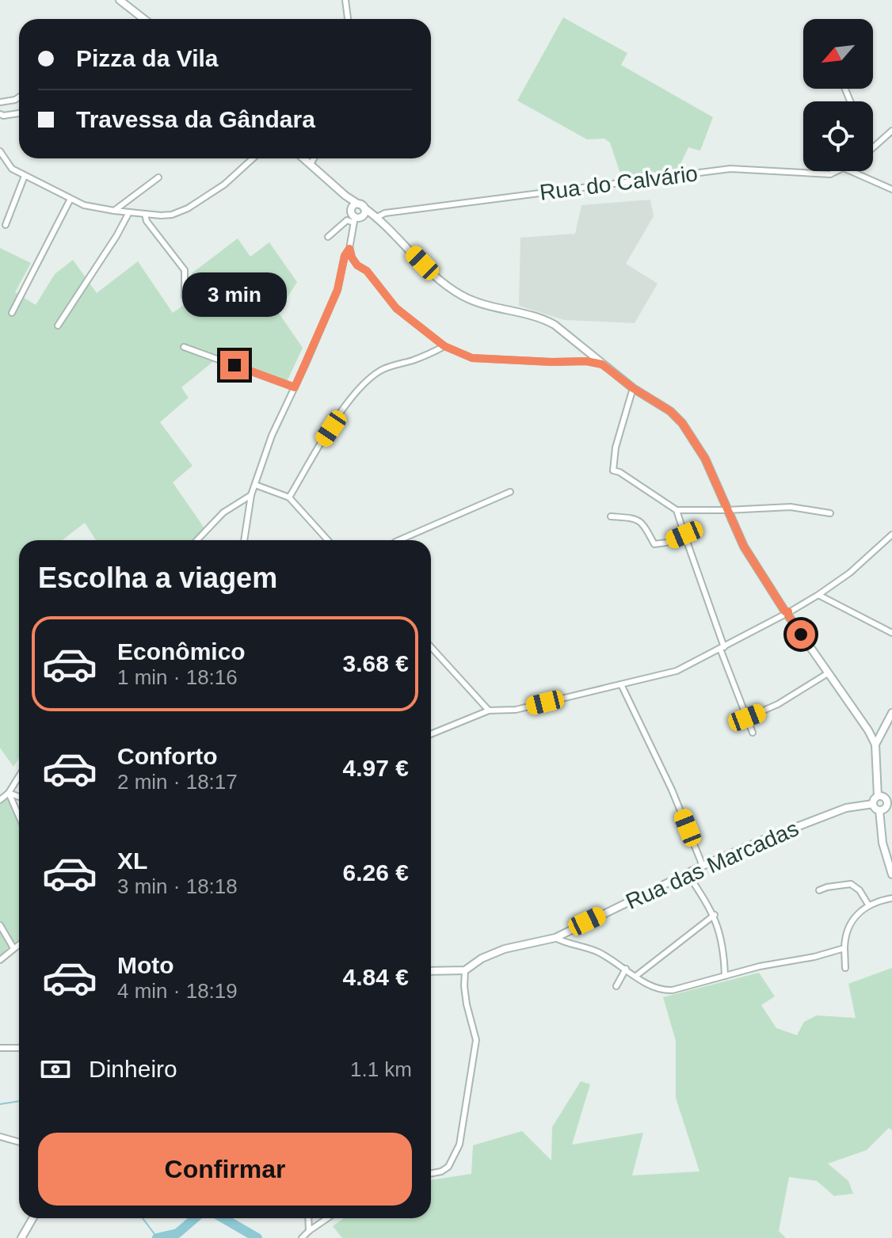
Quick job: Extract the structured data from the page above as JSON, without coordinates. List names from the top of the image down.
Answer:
{
  "streets": {
    "street": ["Rua do Calvário", "Rua das Marcadas"]
  },
  "north": "bottom left",
  "page": {
    "banner": ["Pizza da Vila", "Travessa da Gândara"],
    "bubble": "3 min",
    "heading": "Escolha a viagem",
    "list": [
      {
        "name": "Econômico",
        "note": "1 min · 18:16",
        "value": "3.68 €"
      },
      {
        "name": "Conforto",
        "note": "2 min · 18:17",
        "value": "4.97 €"
      },
      {
        "name": "XL",
        "note": "3 min · 18:18",
        "value": "6.26 €"
      },
      {
        "name": "Moto",
        "note": "4 min · 18:19",
        "value": "4.84 €"
      }
    ],
    "pay": ["Dinheiro", "1.1 km"],
    "buttons": "Confirmar"
  }
}
